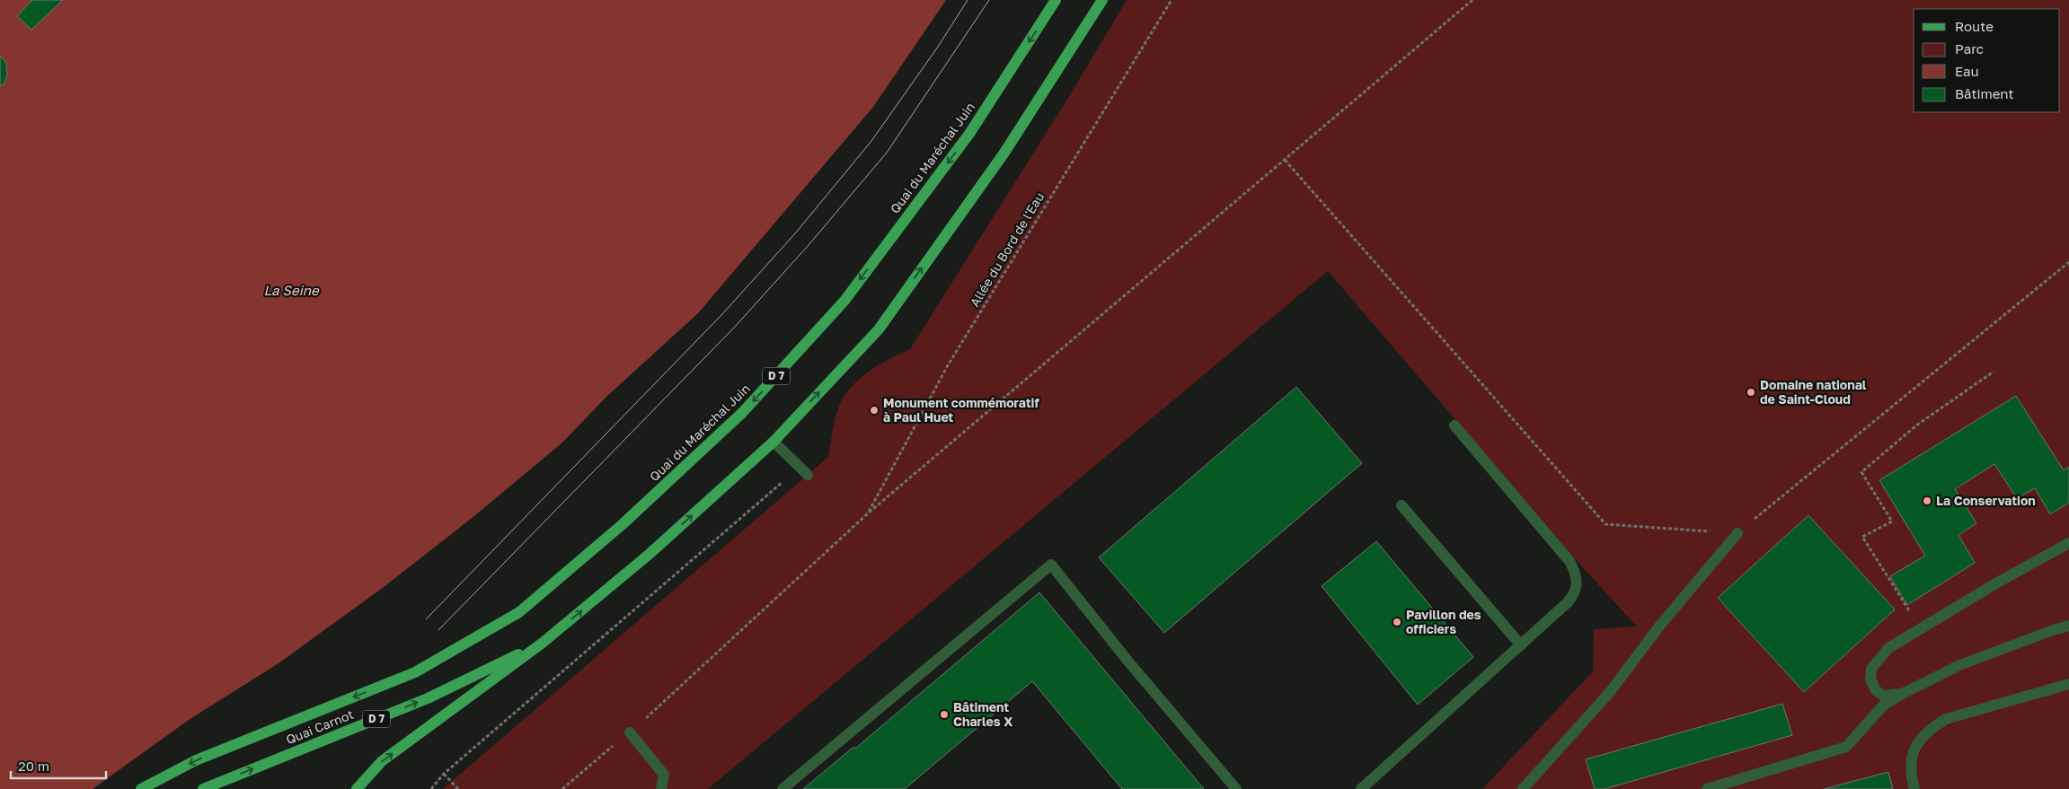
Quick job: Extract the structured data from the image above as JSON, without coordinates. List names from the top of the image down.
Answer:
{
  "streets": {
    "main road": ["Quai du Maréchal Juin", "D 7", "Quai Carnot"],
    "path": ["Allée du Bord de l'Eau"]
  },
  "crossings": [
    ["Quai du Maréchal Juin", "Quai Carnot"],
    ["D 7", "Quai Carnot"]
  ],
  "water": ["La Seine"],
  "places": [
    "Domaine national de Saint-Cloud",
    "Monument commémoratif à Paul Huet",
    "La Conservation",
    "Pavillon des officiers",
    "Bâtiment Charles X"
  ],
  "legend": [
    "Route",
    "Parc",
    "Eau",
    "Bâtiment"
  ],
  "scale_bar": "20 m"
}
